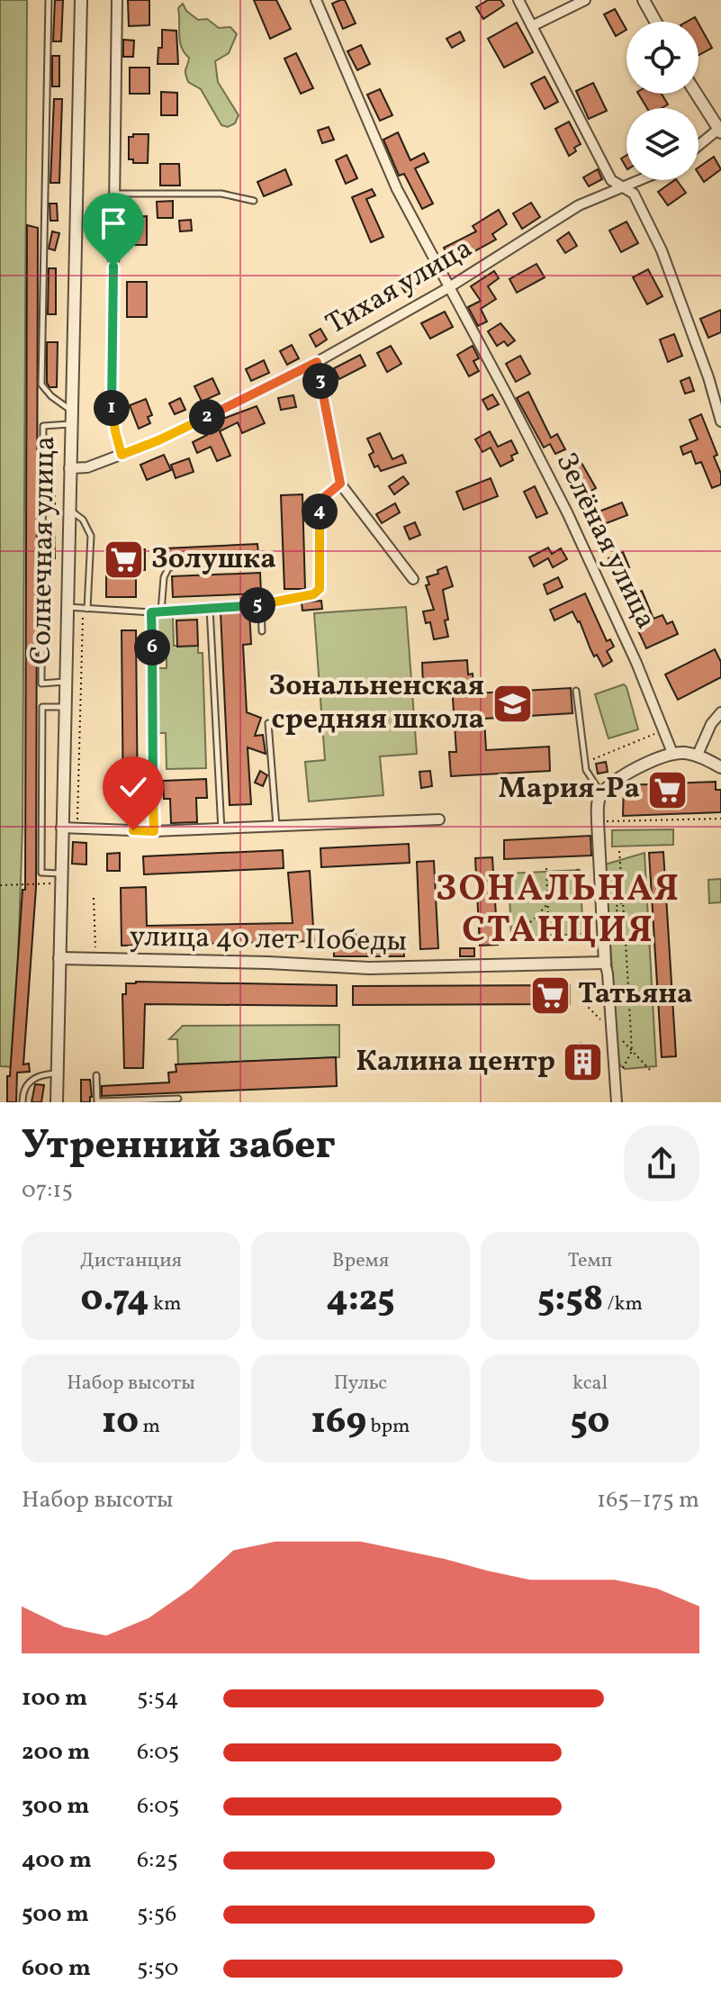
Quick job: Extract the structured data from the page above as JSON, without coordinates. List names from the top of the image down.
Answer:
{
  "streets": {
    "street": [
      "Тихая улица",
      "Зелёная улица",
      "Солнечная улица",
      "улица 40 лет Победы"
    ]
  },
  "crossings": [
    ["Тихая улица", "Зелёная улица"],
    ["Тихая улица", "Солнечная улица"],
    ["Солнечная улица", "улица 40 лет Победы"]
  ],
  "districts": ["ЗОНАЛЬНАЯ СТАНЦИЯ"],
  "places": {
    "supermarket": ["Золушка", "Мария-Ра", "Татьяна"],
    "school or university": ["Зональненская средняя школа"],
    "building": ["Калина центр"]
  },
  "page": {
    "pins": [
      "3",
      "1",
      "2",
      "4",
      "5",
      "6"
    ],
    "heading": ["Утренний забег", "07:15"],
    "stats": [
      ["Дистанция", "0.74 km"],
      ["Время", "4:25"],
      ["Темп", "5:58 /km"],
      ["Набор высоты", "10 m"],
      ["Пульс", "169 bpm"],
      ["kcal", "50"]
    ],
    "chart": ["Набор высоты", "165–175 m"],
    "list": [
      {
        "name": "100 m",
        "note": "5:54"
      },
      {
        "name": "200 m",
        "note": "6:05"
      },
      {
        "name": "300 m",
        "note": "6:05"
      },
      {
        "name": "400 m",
        "note": "6:25"
      },
      {
        "name": "500 m",
        "note": "5:56"
      },
      {
        "name": "600 m",
        "note": "5:50"
      }
    ]
  }
}
